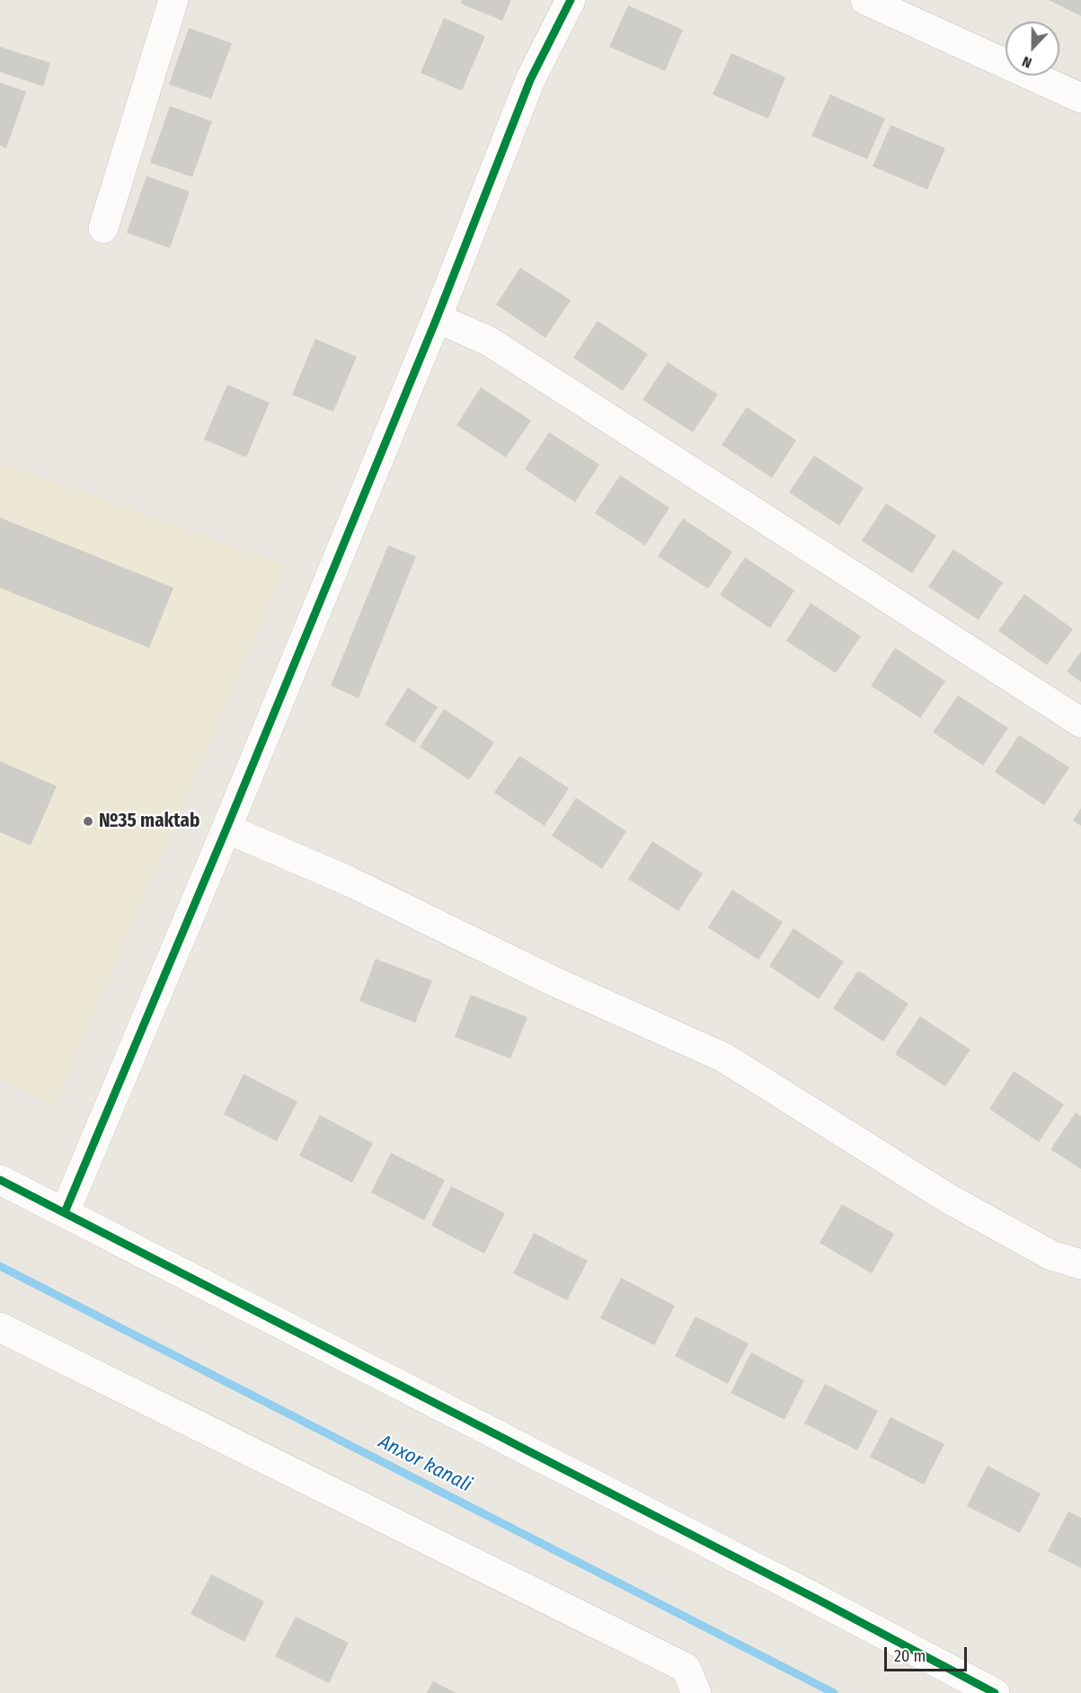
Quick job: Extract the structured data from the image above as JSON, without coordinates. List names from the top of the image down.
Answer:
{
  "water": ["Anxor kanali"],
  "places": ["№35 maktab"],
  "scale_bar": "20 m",
  "north": "bottom"
}
